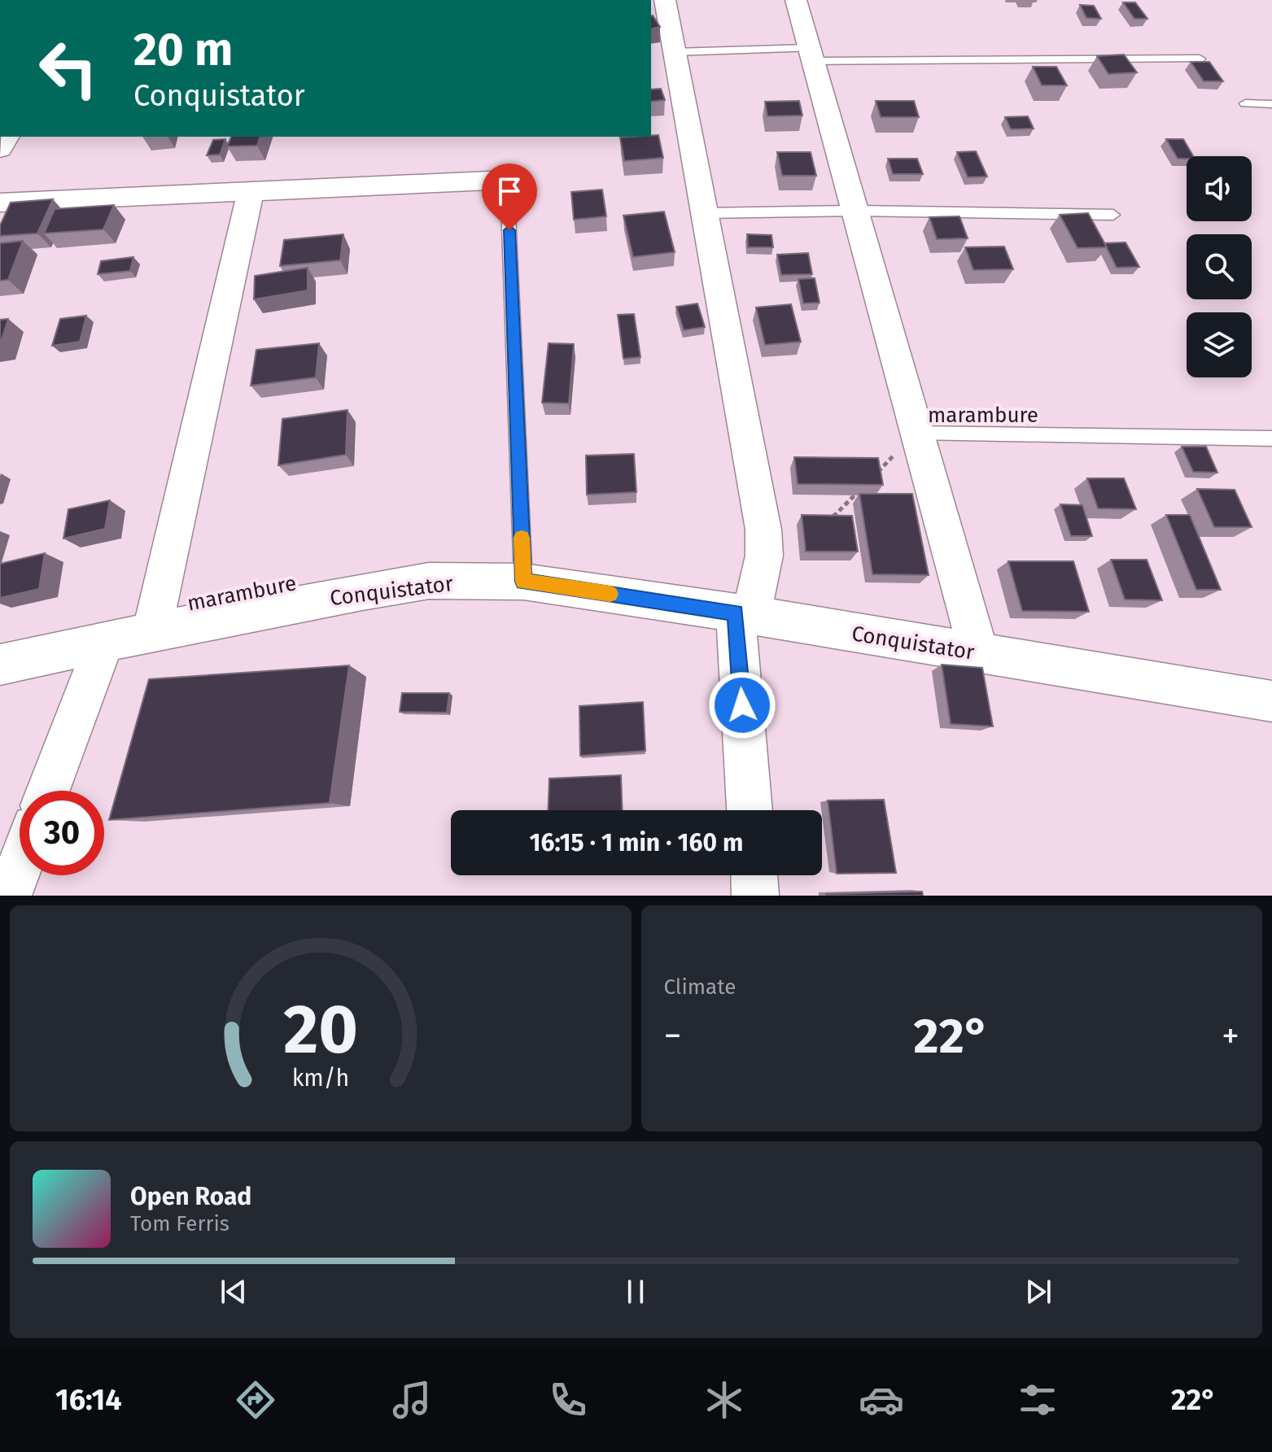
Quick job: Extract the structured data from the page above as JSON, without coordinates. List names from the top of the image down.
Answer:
{
  "streets": {
    "street": ["Conquistator"]
  },
  "page": {
    "turn": ["20 m", "Conquistator"],
    "limit": "30",
    "trip": "16:15 · 1 min · 160 m",
    "tile": "Climate",
    "heat": ["−", "22°", "+"],
    "song": ["Open Road", "Tom Ferris"],
    "tabs": ["16:14", "22°"],
    "gauge": ["20", "km/h"]
  }
}
